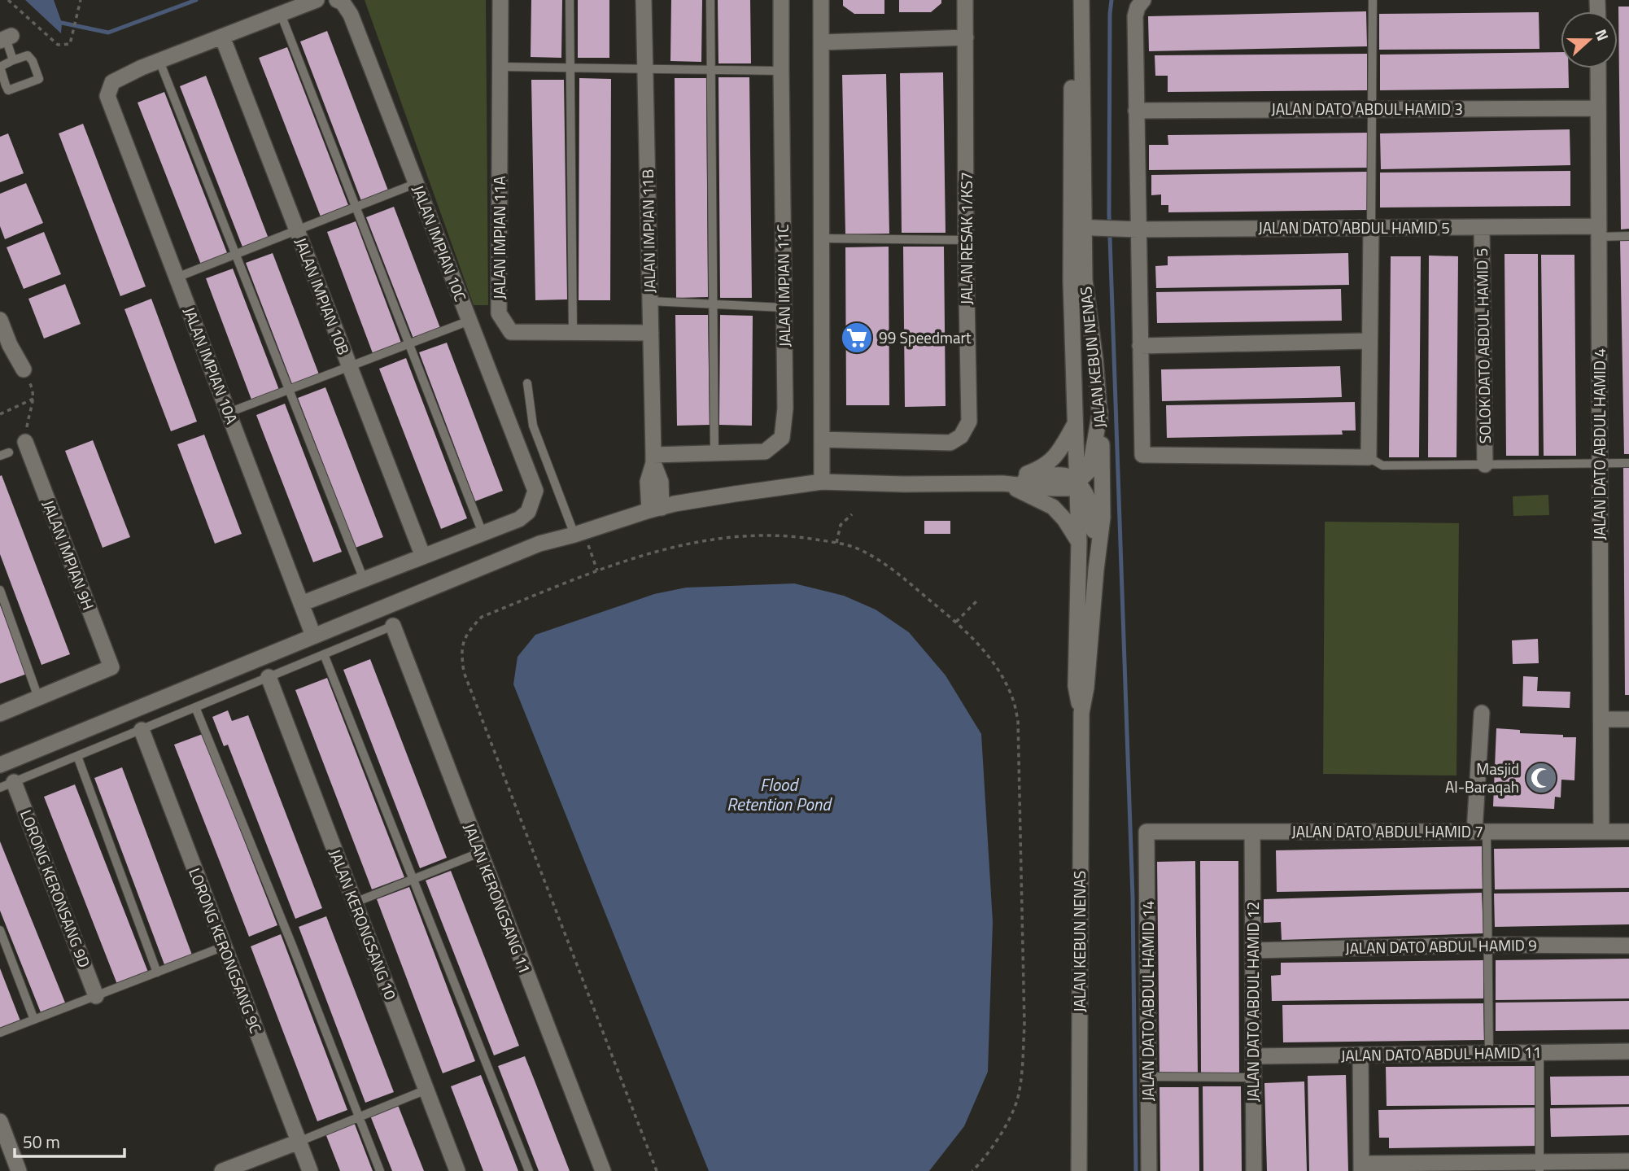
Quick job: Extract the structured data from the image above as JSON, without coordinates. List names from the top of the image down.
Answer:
{
  "streets": {
    "street": [
      "JALAN DATO ABDUL HAMID 3",
      "JALAN DATO ABDUL HAMID 5",
      "JALAN IMPIAN 11B",
      "JALAN IMPIAN 11A",
      "JALAN RESAK 1/KS7",
      "JALAN IMPIAN 10C",
      "JALAN IMPIAN 11C",
      "JALAN IMPIAN 10B",
      "SOLOK DATO ABDUL HAMID 5",
      "JALAN KEBUN NENAS",
      "JALAN IMPIAN 10A",
      "JALAN DATO ABDUL HAMID 4",
      "JALAN IMPIAN 9H",
      "JALAN DATO ABDUL HAMID 7",
      "LORONG KERONSANG 9D",
      "JALAN KERONGSANG 11",
      "JALAN KERONGSANG 10",
      "JALAN DATO ABDUL HAMID 9",
      "LORONG KERONGSANG 9C",
      "JALAN DATO ABDUL HAMID 14",
      "JALAN DATO ABDUL HAMID 12",
      "JALAN DATO ABDUL HAMID 11"
    ]
  },
  "crossings": [
    ["JALAN DATO ABDUL HAMID 3", "JALAN DATO ABDUL HAMID 4"],
    ["JALAN DATO ABDUL HAMID 5", "SOLOK DATO ABDUL HAMID 5"],
    ["JALAN DATO ABDUL HAMID 5", "JALAN KEBUN NENAS"],
    ["JALAN DATO ABDUL HAMID 5", "JALAN DATO ABDUL HAMID 4"],
    ["JALAN IMPIAN 11B", "JALAN IMPIAN 11A"],
    ["JALAN IMPIAN 11B", "JALAN IMPIAN 11C"],
    ["JALAN DATO ABDUL HAMID 4", "JALAN DATO ABDUL HAMID 7"],
    ["JALAN DATO ABDUL HAMID 7", "JALAN DATO ABDUL HAMID 14"],
    ["JALAN DATO ABDUL HAMID 7", "JALAN DATO ABDUL HAMID 12"],
    ["JALAN DATO ABDUL HAMID 9", "JALAN DATO ABDUL HAMID 12"],
    ["JALAN DATO ABDUL HAMID 12", "JALAN DATO ABDUL HAMID 11"]
  ],
  "water": ["Flood Retention Pond"],
  "places": {
    "supermarket": ["99 Speedmart"],
    "mosque": ["Masjid Al-Baraqah"]
  },
  "scale_bar": "50 m",
  "north": "right"
}
